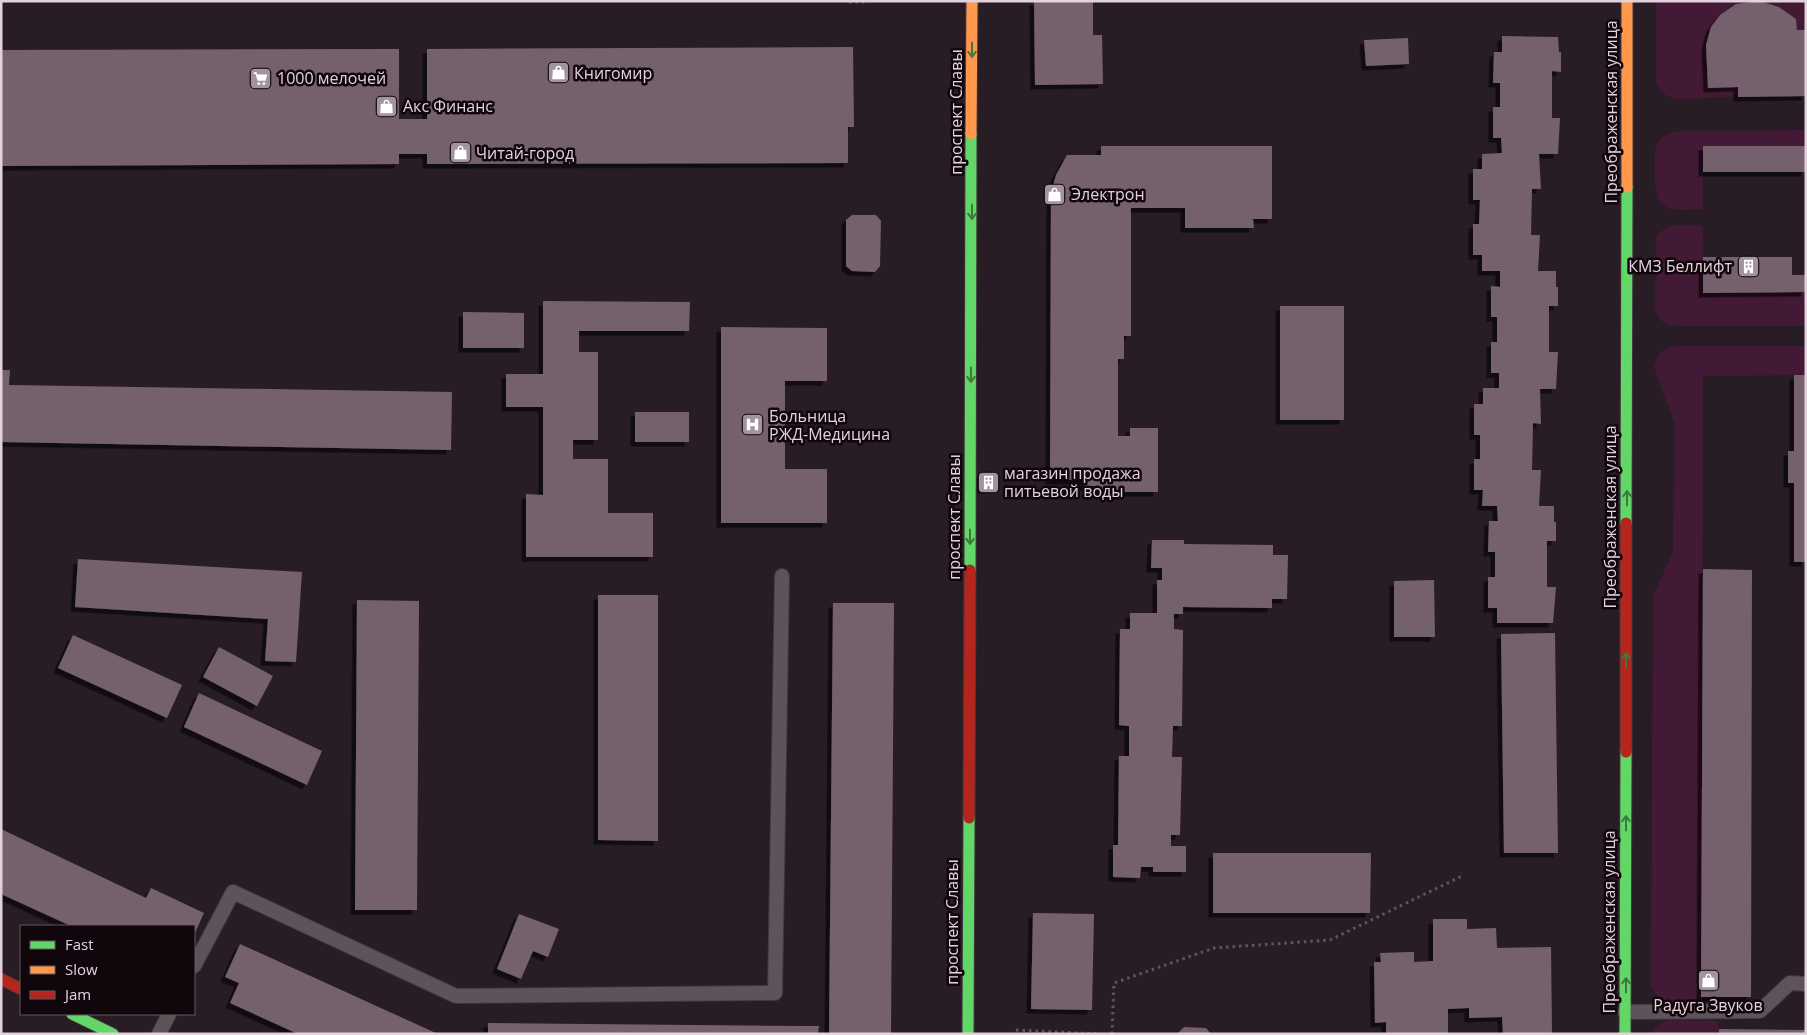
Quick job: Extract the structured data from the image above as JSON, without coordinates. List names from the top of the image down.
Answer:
{
  "streets": {
    "main road": ["проспект Славы", "Преображенская улица"]
  },
  "one_way": ["проспект Славы", "Преображенская улица"],
  "places": {
    "shop": [
      "Книгомир",
      "Акс Финанс",
      "Читай-город",
      "Электрон",
      "Радуга Звуков"
    ],
    "supermarket": ["1000 мелочей"],
    "building": ["КМЗ Беллифт", "магазин продажа питьевой воды"],
    "hospital": ["Больница РЖД-Медицина"]
  },
  "legend": ["Fast", "Slow", "Jam"]
}
